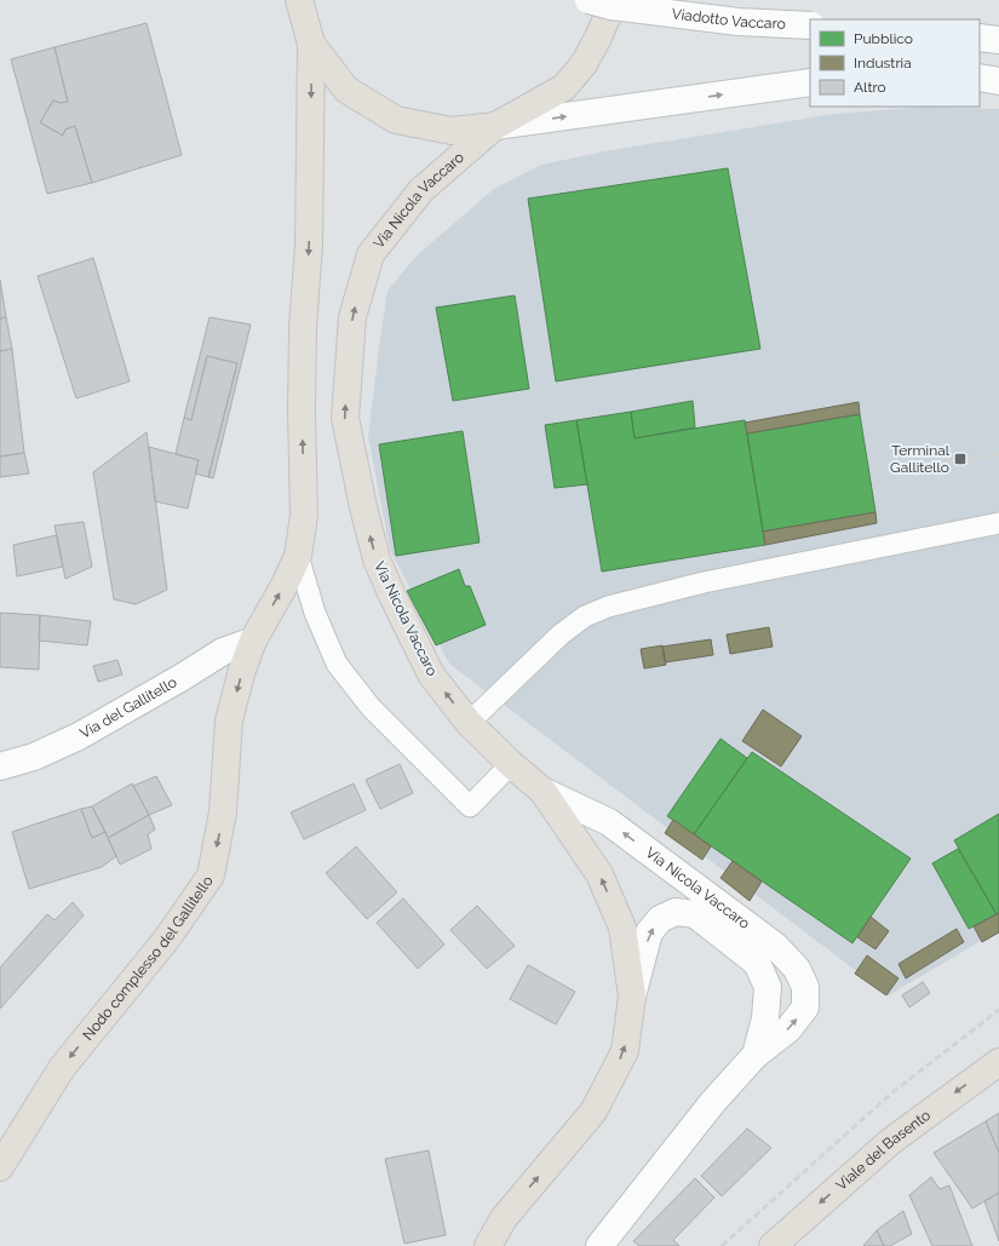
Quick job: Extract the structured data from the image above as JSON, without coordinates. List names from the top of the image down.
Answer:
{
  "streets": {
    "main road": ["Via Nicola Vaccaro", "Nodo complesso del Gallitello", "Viale del Basento"],
    "street": ["Viadotto Vaccaro", "Via del Gallitello"]
  },
  "crossings": [
    ["Via del Gallitello", "Nodo complesso del Gallitello"]
  ],
  "one_way": ["Nodo complesso del Gallitello", "Viale del Basento"],
  "places": {
    "transit": ["Terminal Gallitello"]
  },
  "legend": ["Pubblico", "Industria", "Altro"]
}
